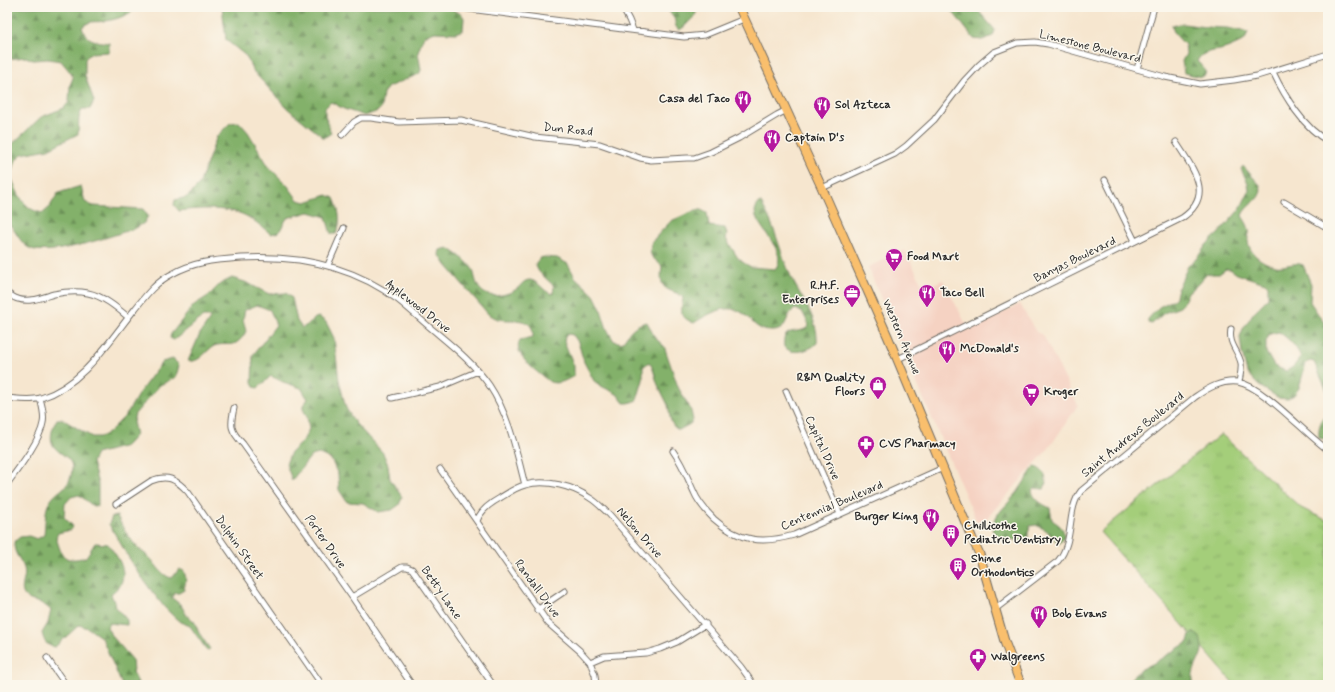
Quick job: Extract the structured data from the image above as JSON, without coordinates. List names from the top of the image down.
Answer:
{
  "streets": {
    "main road": ["Western Avenue"],
    "street": [
      "Limestone Boulevard",
      "Dun Road",
      "Banyas Boulevard",
      "Applewood Drive",
      "Saint Andrews Boulevard",
      "Capital Drive",
      "Centennial Boulevard",
      "Nelson Drive",
      "Porter Drive",
      "Dolphin Street",
      "Randall Drive",
      "Betty Lane"
    ]
  },
  "crossings": [
    ["Limestone Boulevard", "Western Avenue"],
    ["Dun Road", "Western Avenue"],
    ["Banyas Boulevard", "Western Avenue"],
    ["Applewood Drive", "Nelson Drive"],
    ["Western Avenue", "Saint Andrews Boulevard"],
    ["Western Avenue", "Centennial Boulevard"],
    ["Capital Drive", "Centennial Boulevard"],
    ["Nelson Drive", "Randall Drive"],
    ["Porter Drive", "Betty Lane"]
  ],
  "places": {
    "restaurant": [
      "Casa del Taco",
      "Sol Azteca",
      "Captain D's",
      "Taco Bell",
      "McDonald's",
      "Burger King",
      "Bob Evans"
    ],
    "supermarket": ["Food Mart", "Kroger"],
    "office": ["R.H.F. Enterprises"],
    "shop": ["R&M Quality Floors"],
    "pharmacy": ["CVS Pharmacy", "Walgreens"],
    "building": ["Chillicothe Pediatric Dentistry", "Shine Orthodontics"]
  }
}
